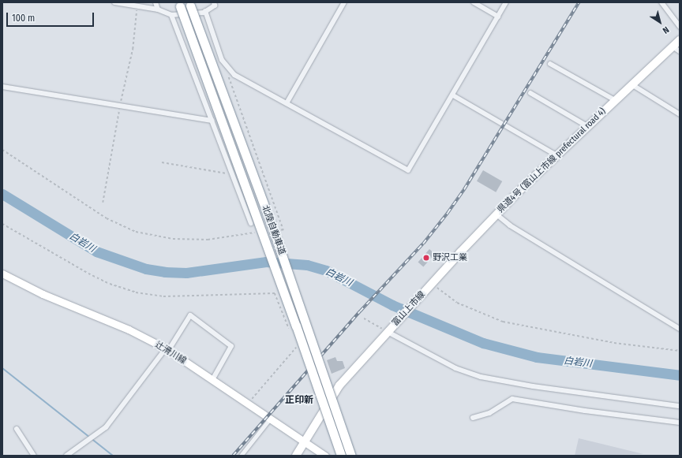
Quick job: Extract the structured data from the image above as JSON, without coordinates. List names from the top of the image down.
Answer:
{
  "streets": {
    "highway": ["北陸自動車道"],
    "main road": ["県道4号 (富山上市線 prefectural road 4)", "富山上市線", "辻滑川線"]
  },
  "crossings": [
    ["県道4号 (富山上市線 prefectural road 4)", "富山上市線"]
  ],
  "districts": ["正印新"],
  "water": ["白岩川"],
  "places": ["野沢工業"],
  "scale_bar": "100 m",
  "north": "bottom right"
}
